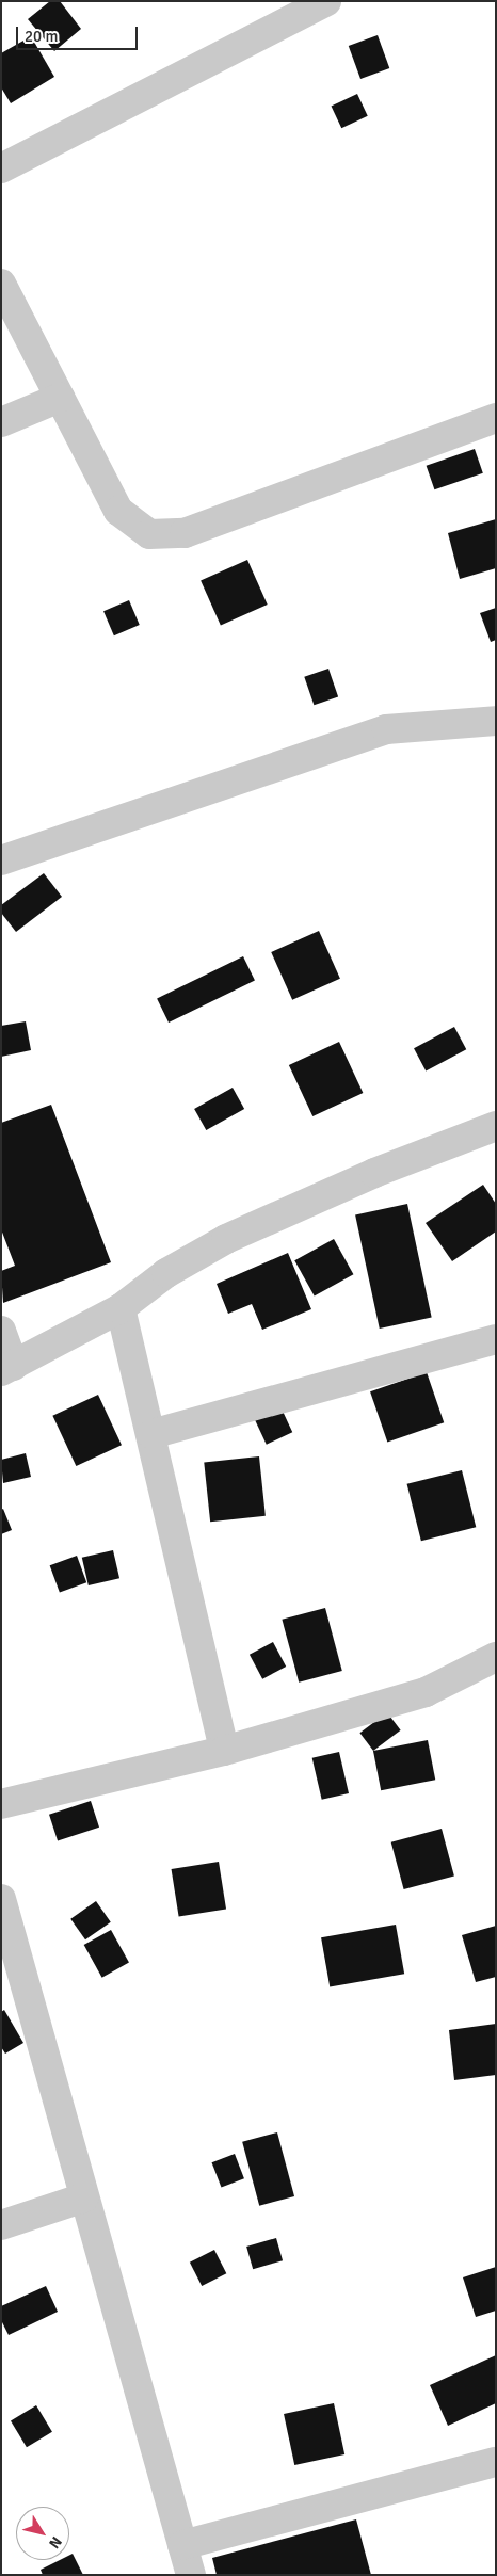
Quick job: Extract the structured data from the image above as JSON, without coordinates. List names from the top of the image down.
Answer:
{
  "scale_bar": "20 m",
  "north": "bottom right"
}
